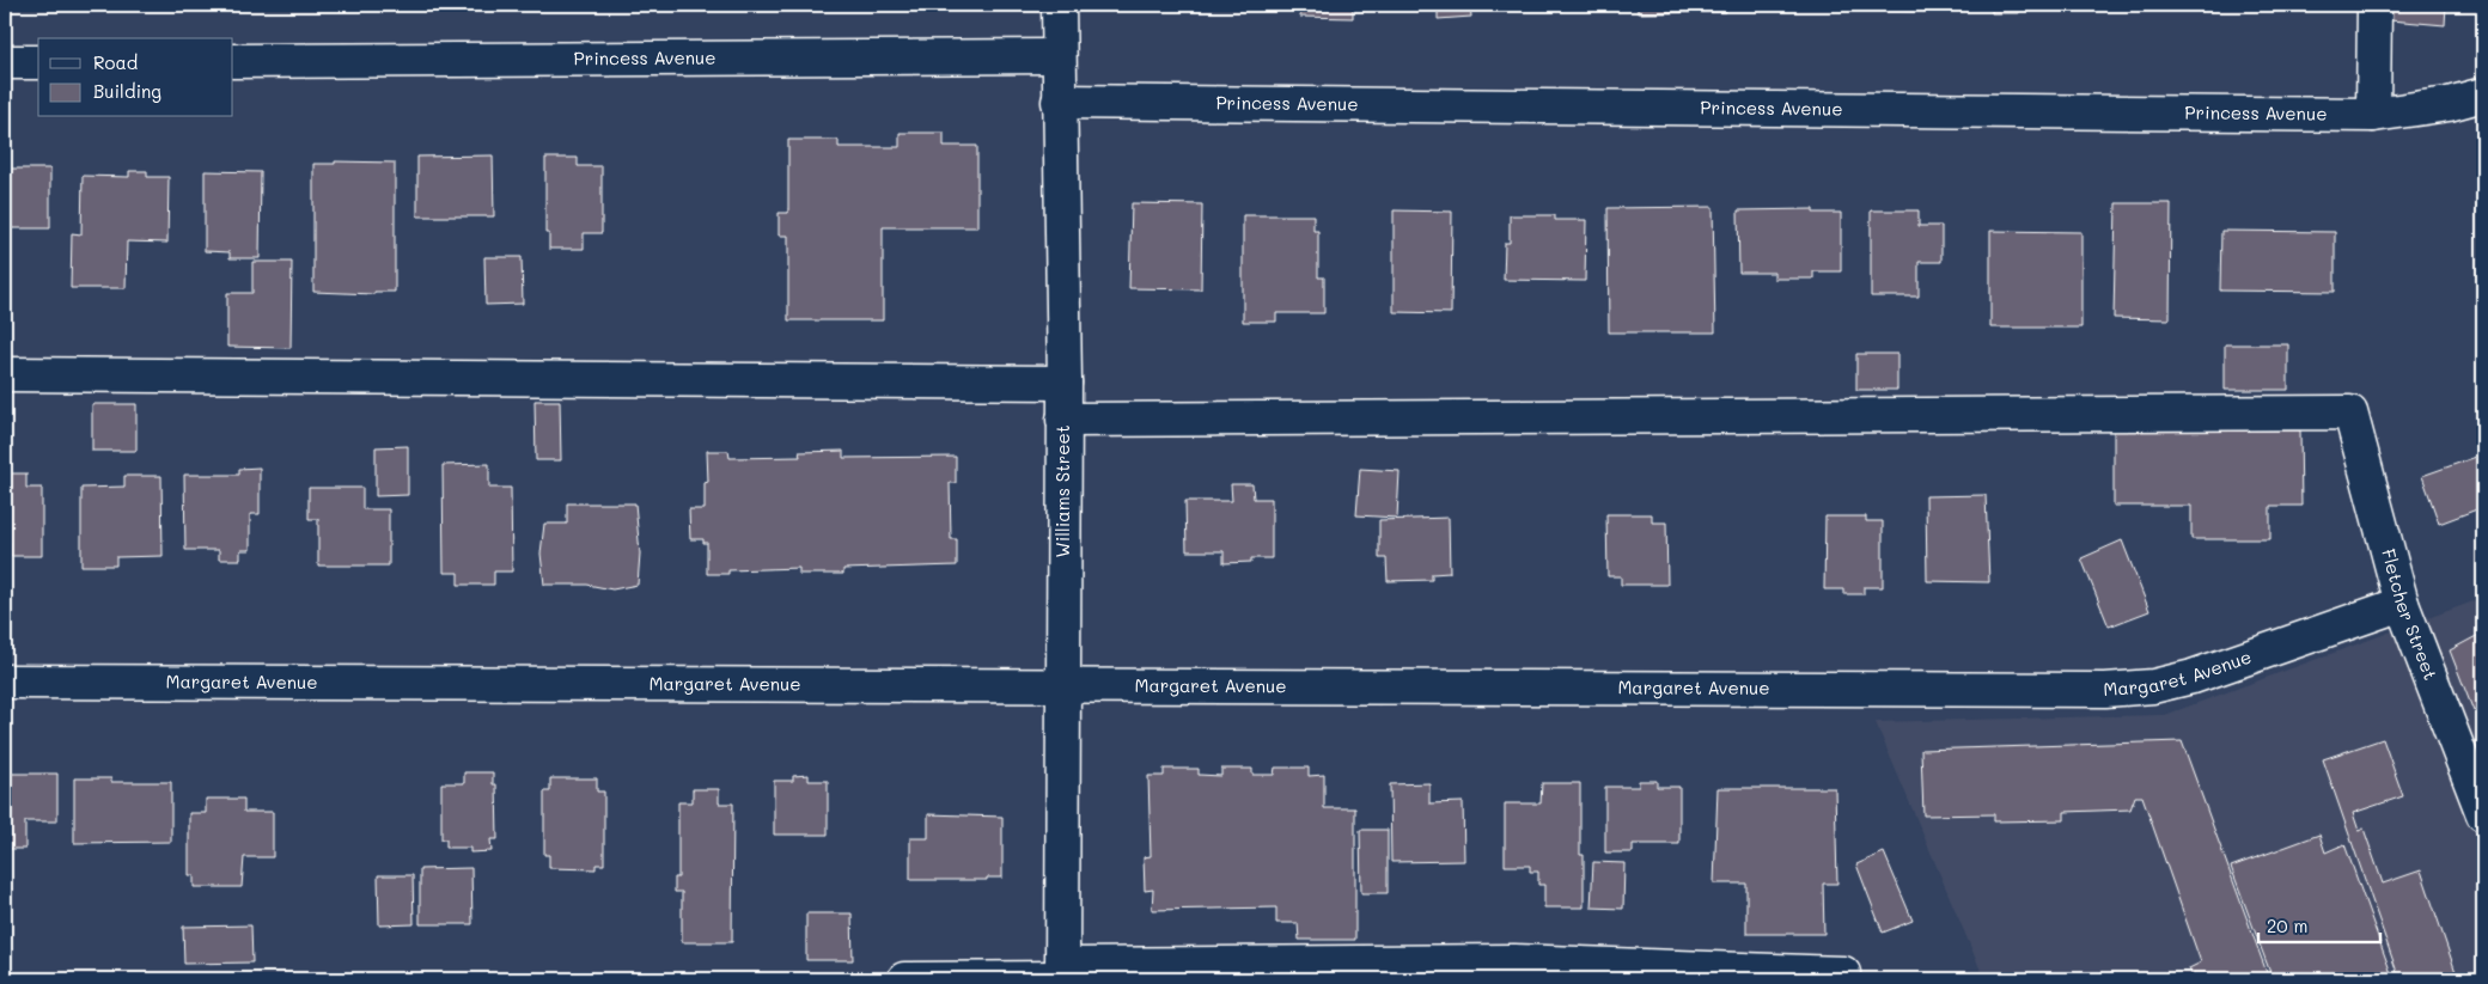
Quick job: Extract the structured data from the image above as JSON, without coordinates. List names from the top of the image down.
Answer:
{
  "streets": {
    "street": [
      "Princess Avenue",
      "Williams Street",
      "Fletcher Street",
      "Margaret Avenue"
    ]
  },
  "crossings": [
    ["Princess Avenue", "Williams Street"],
    ["Williams Street", "Fletcher Street"],
    ["Williams Street", "Margaret Avenue"],
    ["Fletcher Street", "Margaret Avenue"]
  ],
  "legend": ["Road", "Building"],
  "scale_bar": "20 m"
}
